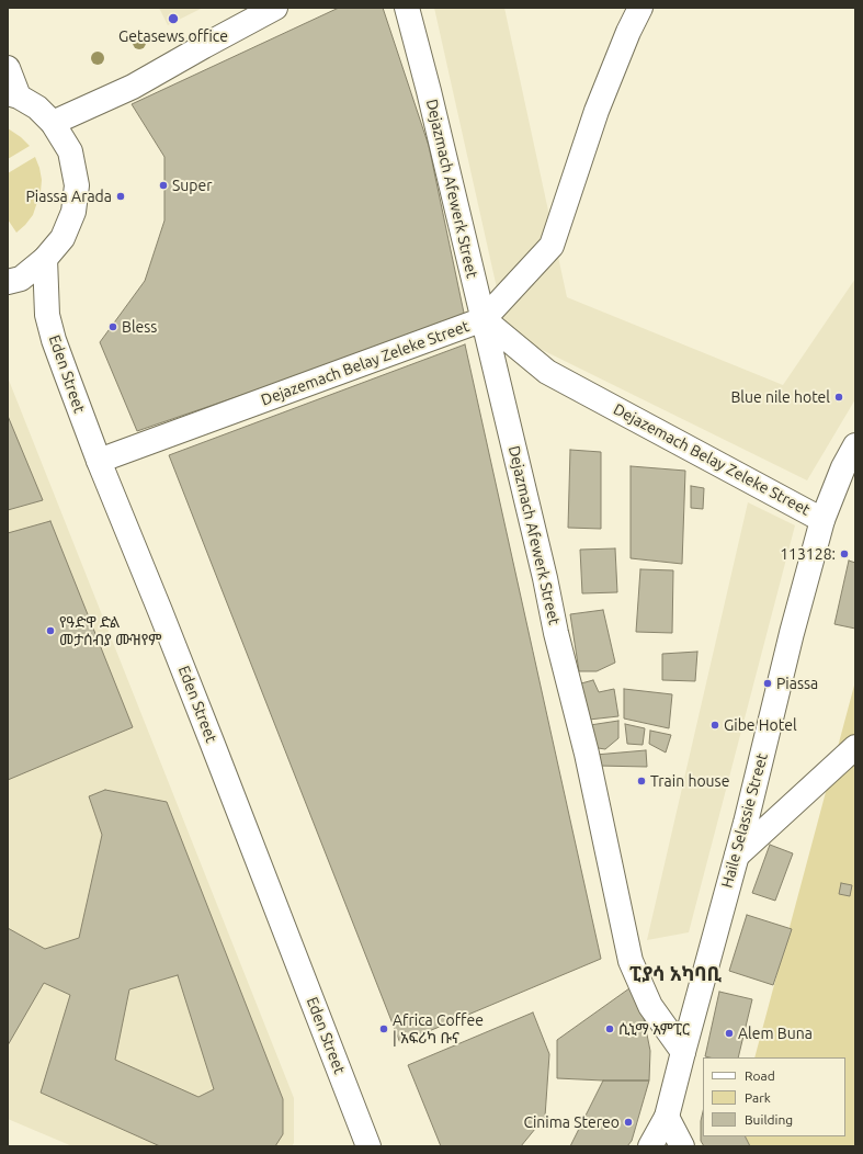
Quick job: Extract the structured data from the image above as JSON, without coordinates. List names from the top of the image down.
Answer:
{
  "streets": {
    "main road": [
      "Dejazmach Afewerk Street",
      "Dejazemach Belay Zeleke Street",
      "Eden Street",
      "Haile Selassie Street"
    ]
  },
  "crossings": [
    ["Dejazmach Afewerk Street", "Dejazemach Belay Zeleke Street"],
    ["Dejazmach Afewerk Street", "Haile Selassie Street"],
    ["Dejazemach Belay Zeleke Street", "Eden Street"],
    ["Dejazemach Belay Zeleke Street", "Haile Selassie Street"]
  ],
  "districts": ["ፒያሳ አካባቢ"],
  "places": [
    "Getasews office",
    "Super",
    "Piassa Arada",
    "Bless",
    "Blue nile hotel",
    "113128:",
    "የዓድዋ ድል መታሰብያ ሙዝየም",
    "Piassa",
    "Gibe Hotel",
    "Train house",
    "Africa Coffee | አፍሪካ ቡና",
    "ሲኒማ አምፒር",
    "Alem Buna",
    "Cinima Stereo"
  ],
  "legend": ["Road", "Park", "Building"]
}
